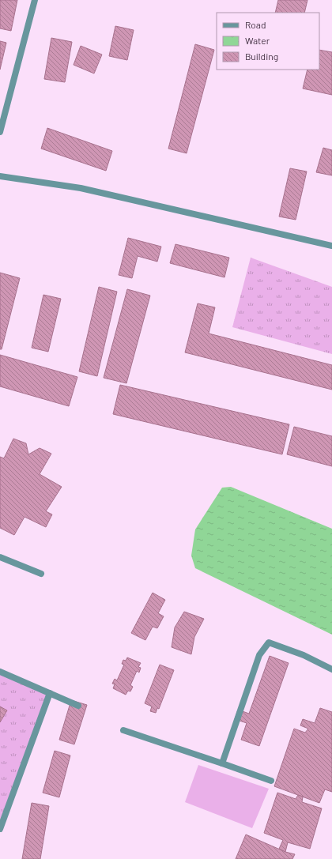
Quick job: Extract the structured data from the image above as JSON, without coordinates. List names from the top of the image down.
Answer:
{
  "legend": ["Road", "Water", "Building"]
}
